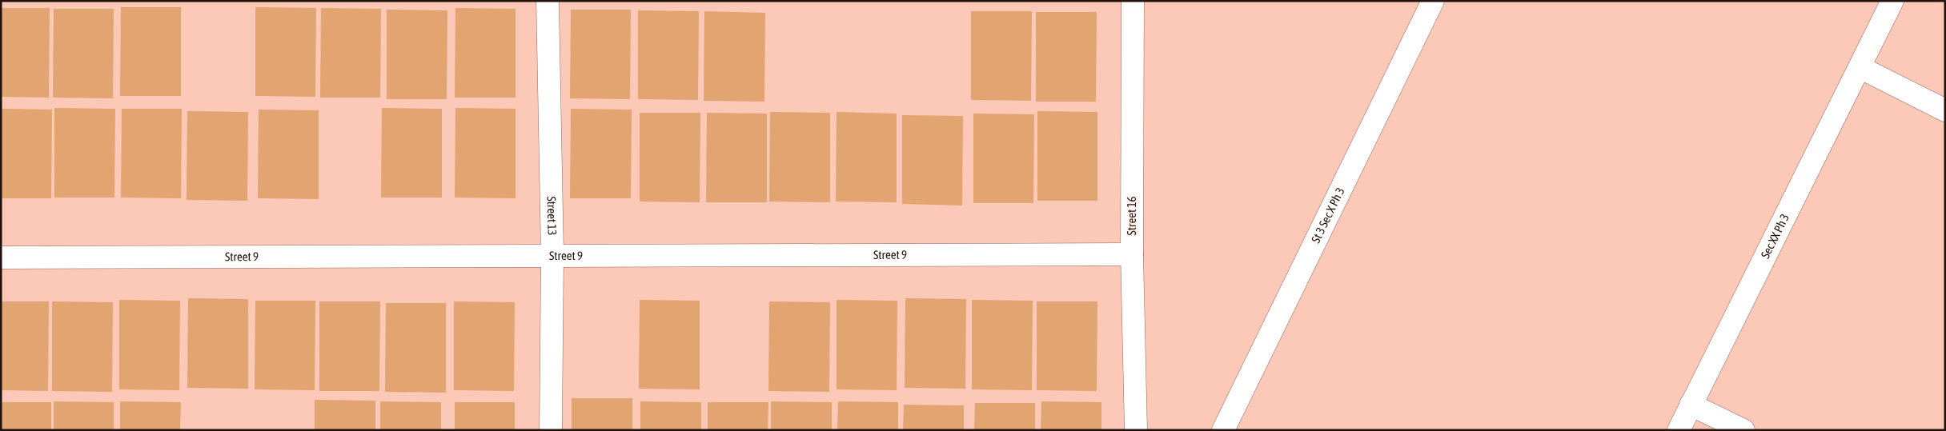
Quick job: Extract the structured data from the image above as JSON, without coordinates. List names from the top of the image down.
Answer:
{
  "streets": {
    "street": [
      "Street 13",
      "Street 16",
      "St 3 Sec X Ph 3",
      "Sec XX Ph 3",
      "Street 9"
    ]
  },
  "crossings": [
    ["Street 13", "Street 9"],
    ["Street 16", "Street 9"]
  ]
}
